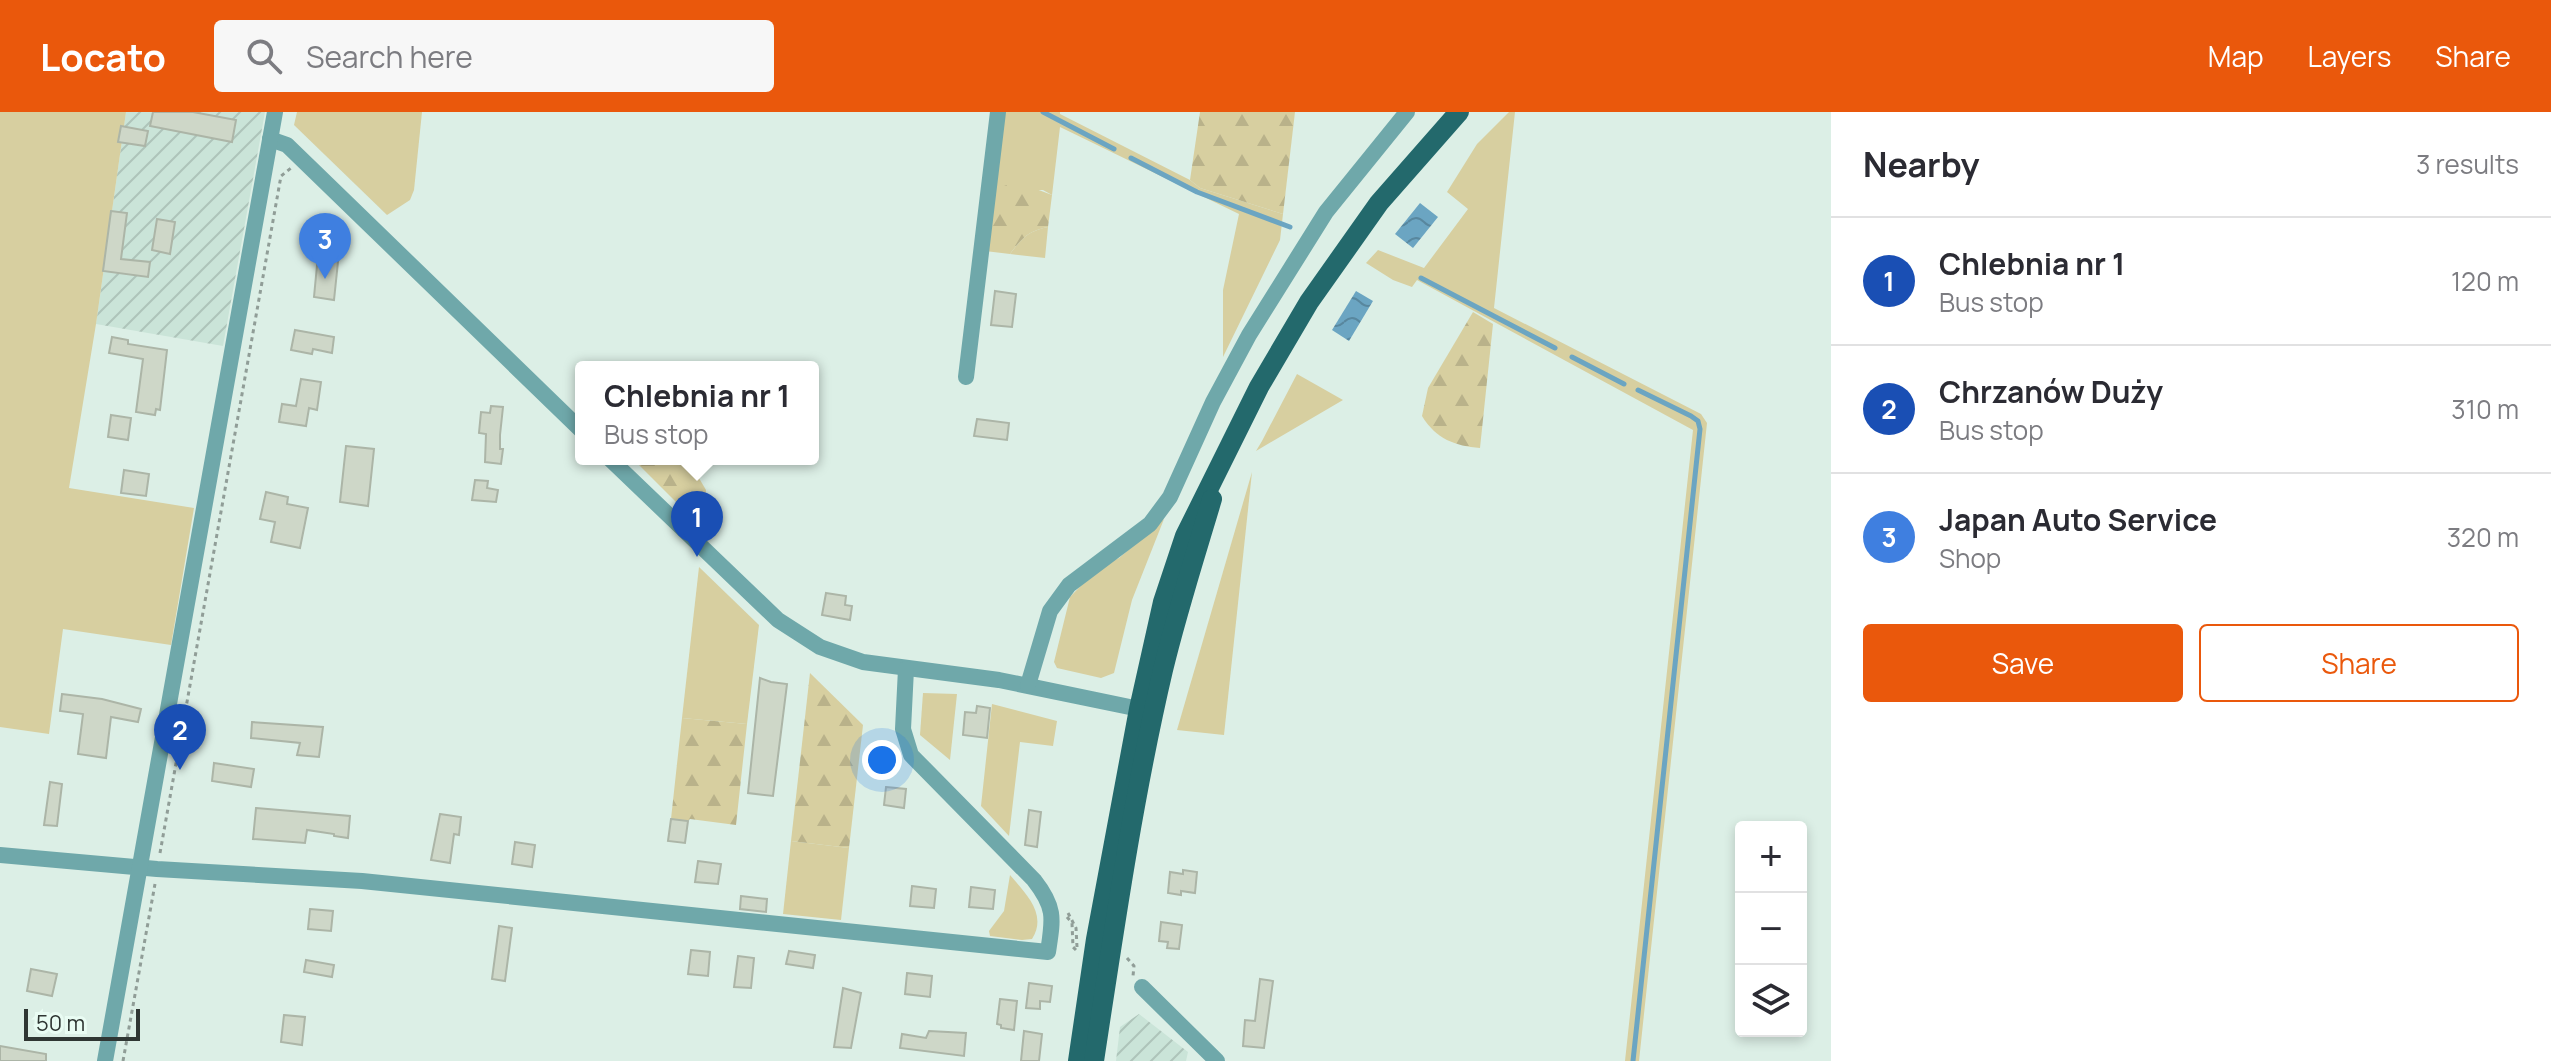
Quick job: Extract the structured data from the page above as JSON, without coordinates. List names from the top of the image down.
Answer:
{
  "scale_bar": "50 m",
  "page": {
    "header": "Locato",
    "search": "Search here",
    "nav": ["Map", "Layers", "Share"],
    "heading": ["Nearby", "3 results"],
    "pins": ["3", "1", "2"],
    "list": [
      {
        "mark": "1",
        "name": "Chlebnia nr 1",
        "note": "Bus stop",
        "value": "120 m"
      },
      {
        "mark": "2",
        "name": "Chrzanów Duży",
        "note": "Bus stop",
        "value": "310 m"
      },
      {
        "mark": "3",
        "name": "Japan Auto Service",
        "note": "Shop",
        "value": "320 m"
      }
    ],
    "popup": ["Chlebnia nr 1", "Bus stop"],
    "buttons": ["Save", "Share"],
    "map_buttons": ["+", "−"],
    "scale": "50 m"
  }
}
